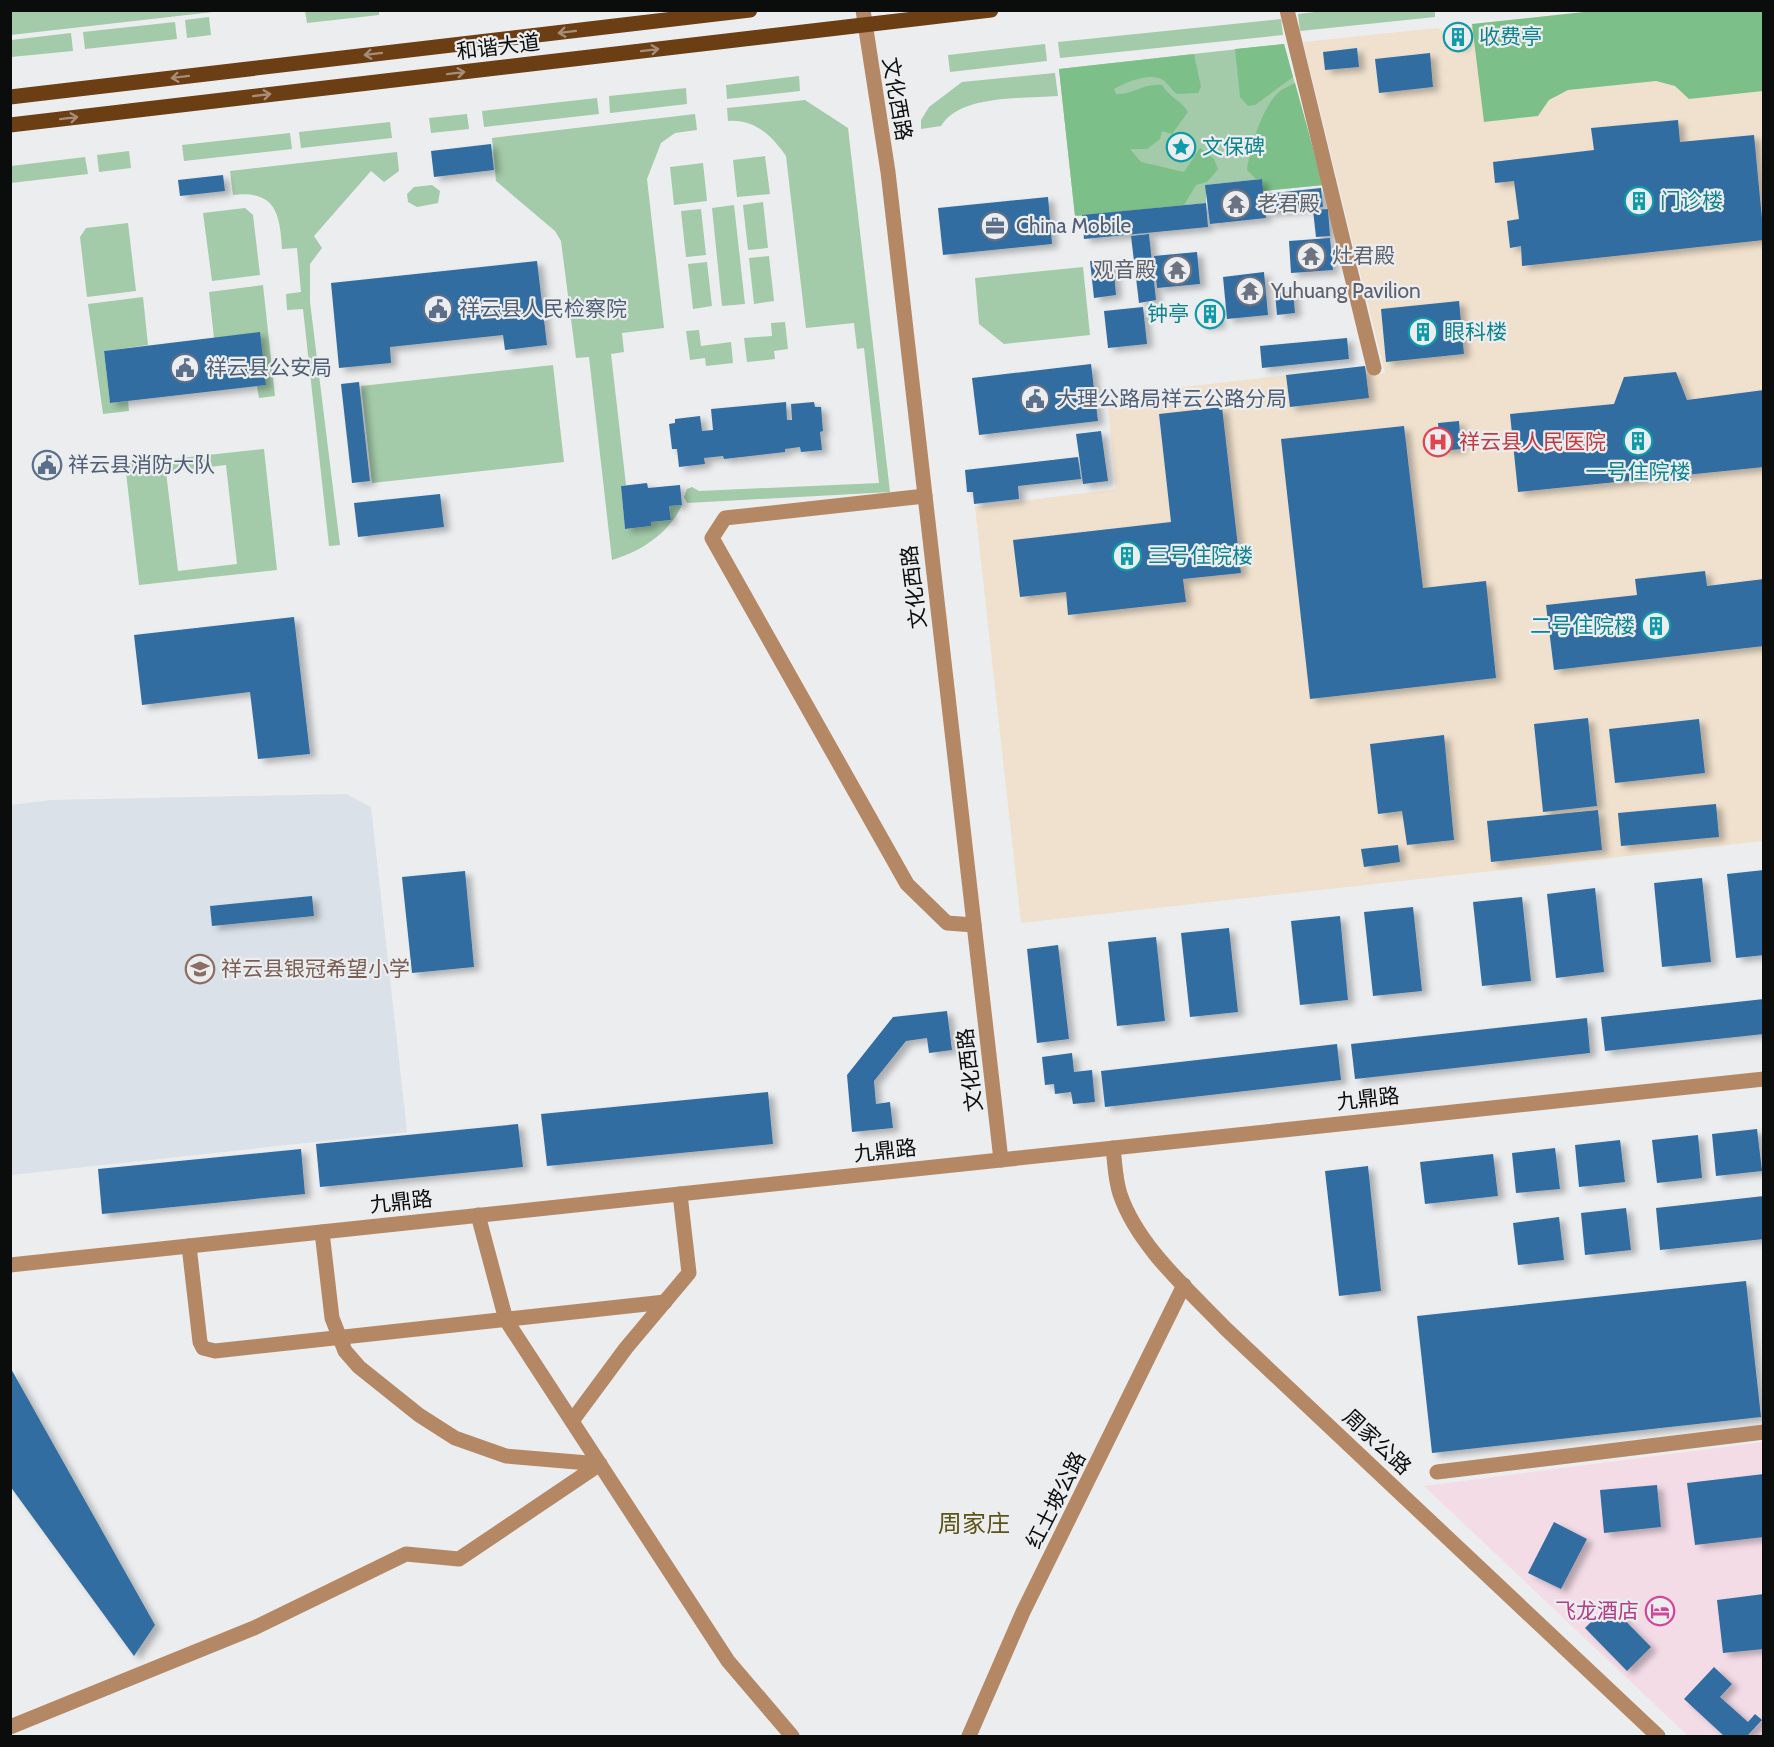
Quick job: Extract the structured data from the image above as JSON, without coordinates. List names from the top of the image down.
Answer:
{
  "streets": {
    "main road": ["和谐大道"],
    "street": [
      "文化西路",
      "九鼎路",
      "周家公路",
      "红土坡公路"
    ]
  },
  "crossings": [
    ["和谐大道", "文化西路"],
    ["文化西路", "九鼎路"],
    ["九鼎路", "周家公路"],
    ["周家公路", "红土坡公路"]
  ],
  "districts": ["周家庄"],
  "places": {
    "building": [
      "收费亭",
      "门诊楼",
      "钟亭",
      "眼科楼",
      "一号住院楼",
      "三号住院楼",
      "二号住院楼"
    ],
    "place": ["文保碑"],
    "temple": [
      "老君殿",
      "灶君殿",
      "观音殿",
      "Yuhuang Pavilion"
    ],
    "office": ["China Mobile"],
    "public building": [
      "祥云县人民检察院",
      "祥云县公安局",
      "大理公路局祥云公路分局",
      "祥云县消防大队"
    ],
    "hospital": ["祥云县人民医院"],
    "school or university": ["祥云县银冠希望小学"],
    "hotel": ["飞龙酒店"]
  }
}
